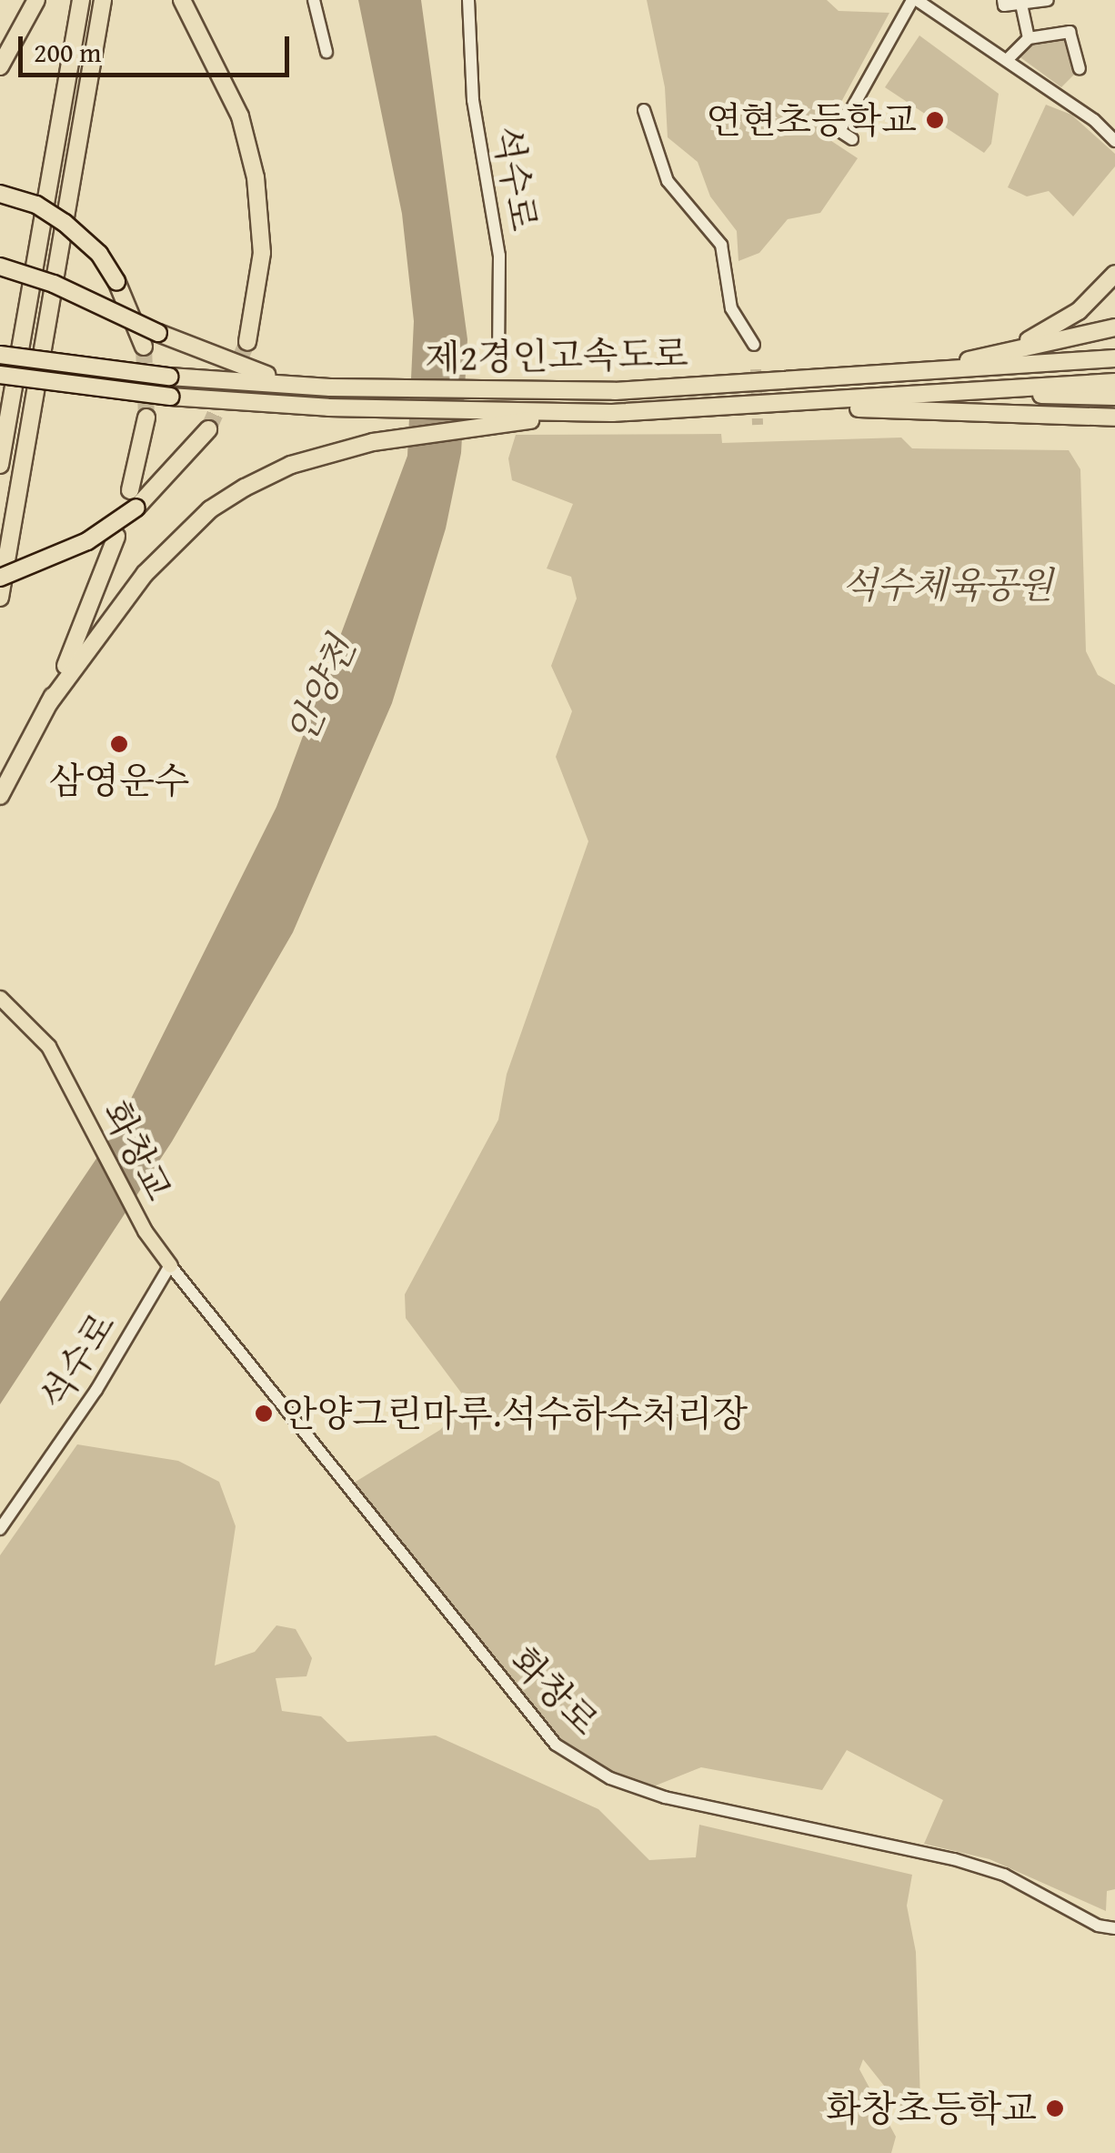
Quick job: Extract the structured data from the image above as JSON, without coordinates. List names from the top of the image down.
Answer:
{
  "streets": {
    "highway": ["제2경인고속도로"],
    "main road": ["화창교"],
    "street": ["석수로", "화창로"]
  },
  "crossings": [
    ["석수로", "화창교"],
    ["석수로", "화창로"],
    ["화창교", "화창로"]
  ],
  "water": ["안양천"],
  "parks": ["석수체육공원"],
  "places": [
    "연현초등학교",
    "삼영운수",
    "안양그린마루.석수하수처리장",
    "화창초등학교"
  ],
  "scale_bar": "200 m"
}
